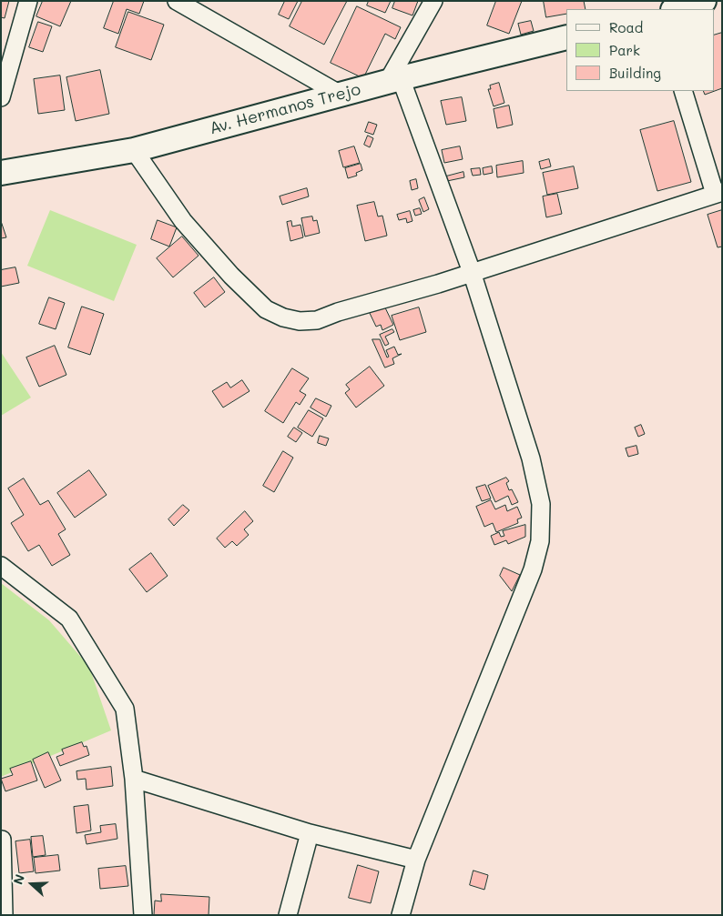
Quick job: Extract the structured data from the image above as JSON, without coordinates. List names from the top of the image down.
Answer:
{
  "streets": {
    "main road": ["Av. Hermanos Trejo"]
  },
  "legend": ["Road", "Park", "Building"],
  "north": "left"
}
